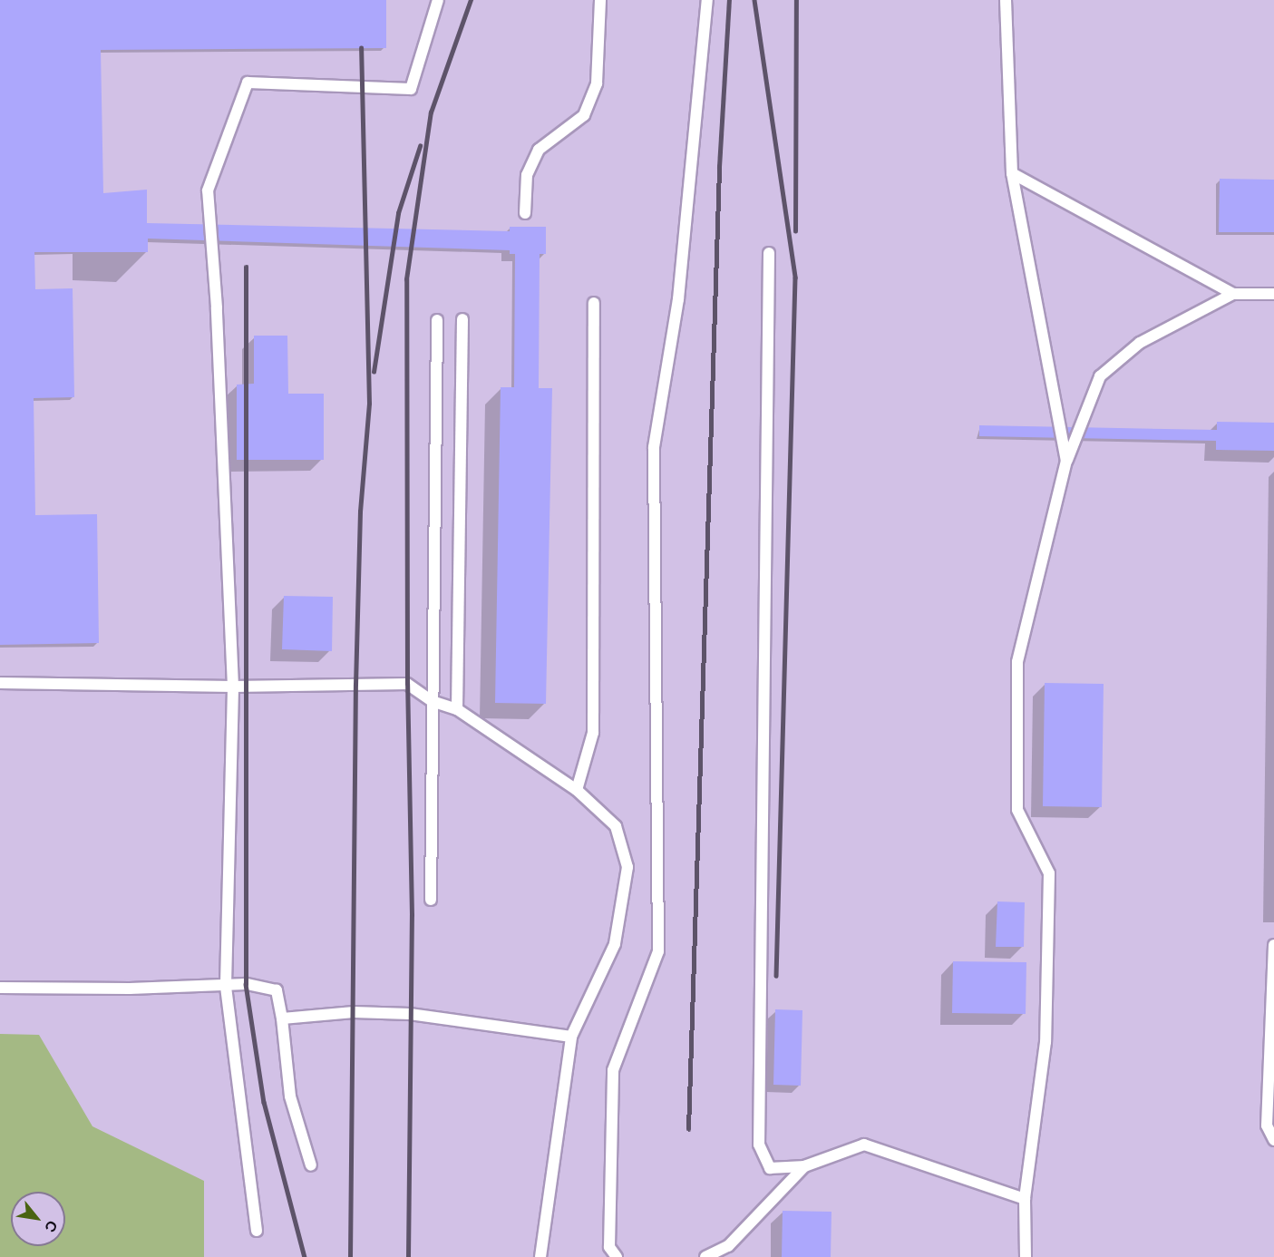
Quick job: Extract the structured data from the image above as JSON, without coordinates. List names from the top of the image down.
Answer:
{
  "north": "bottom right"
}
